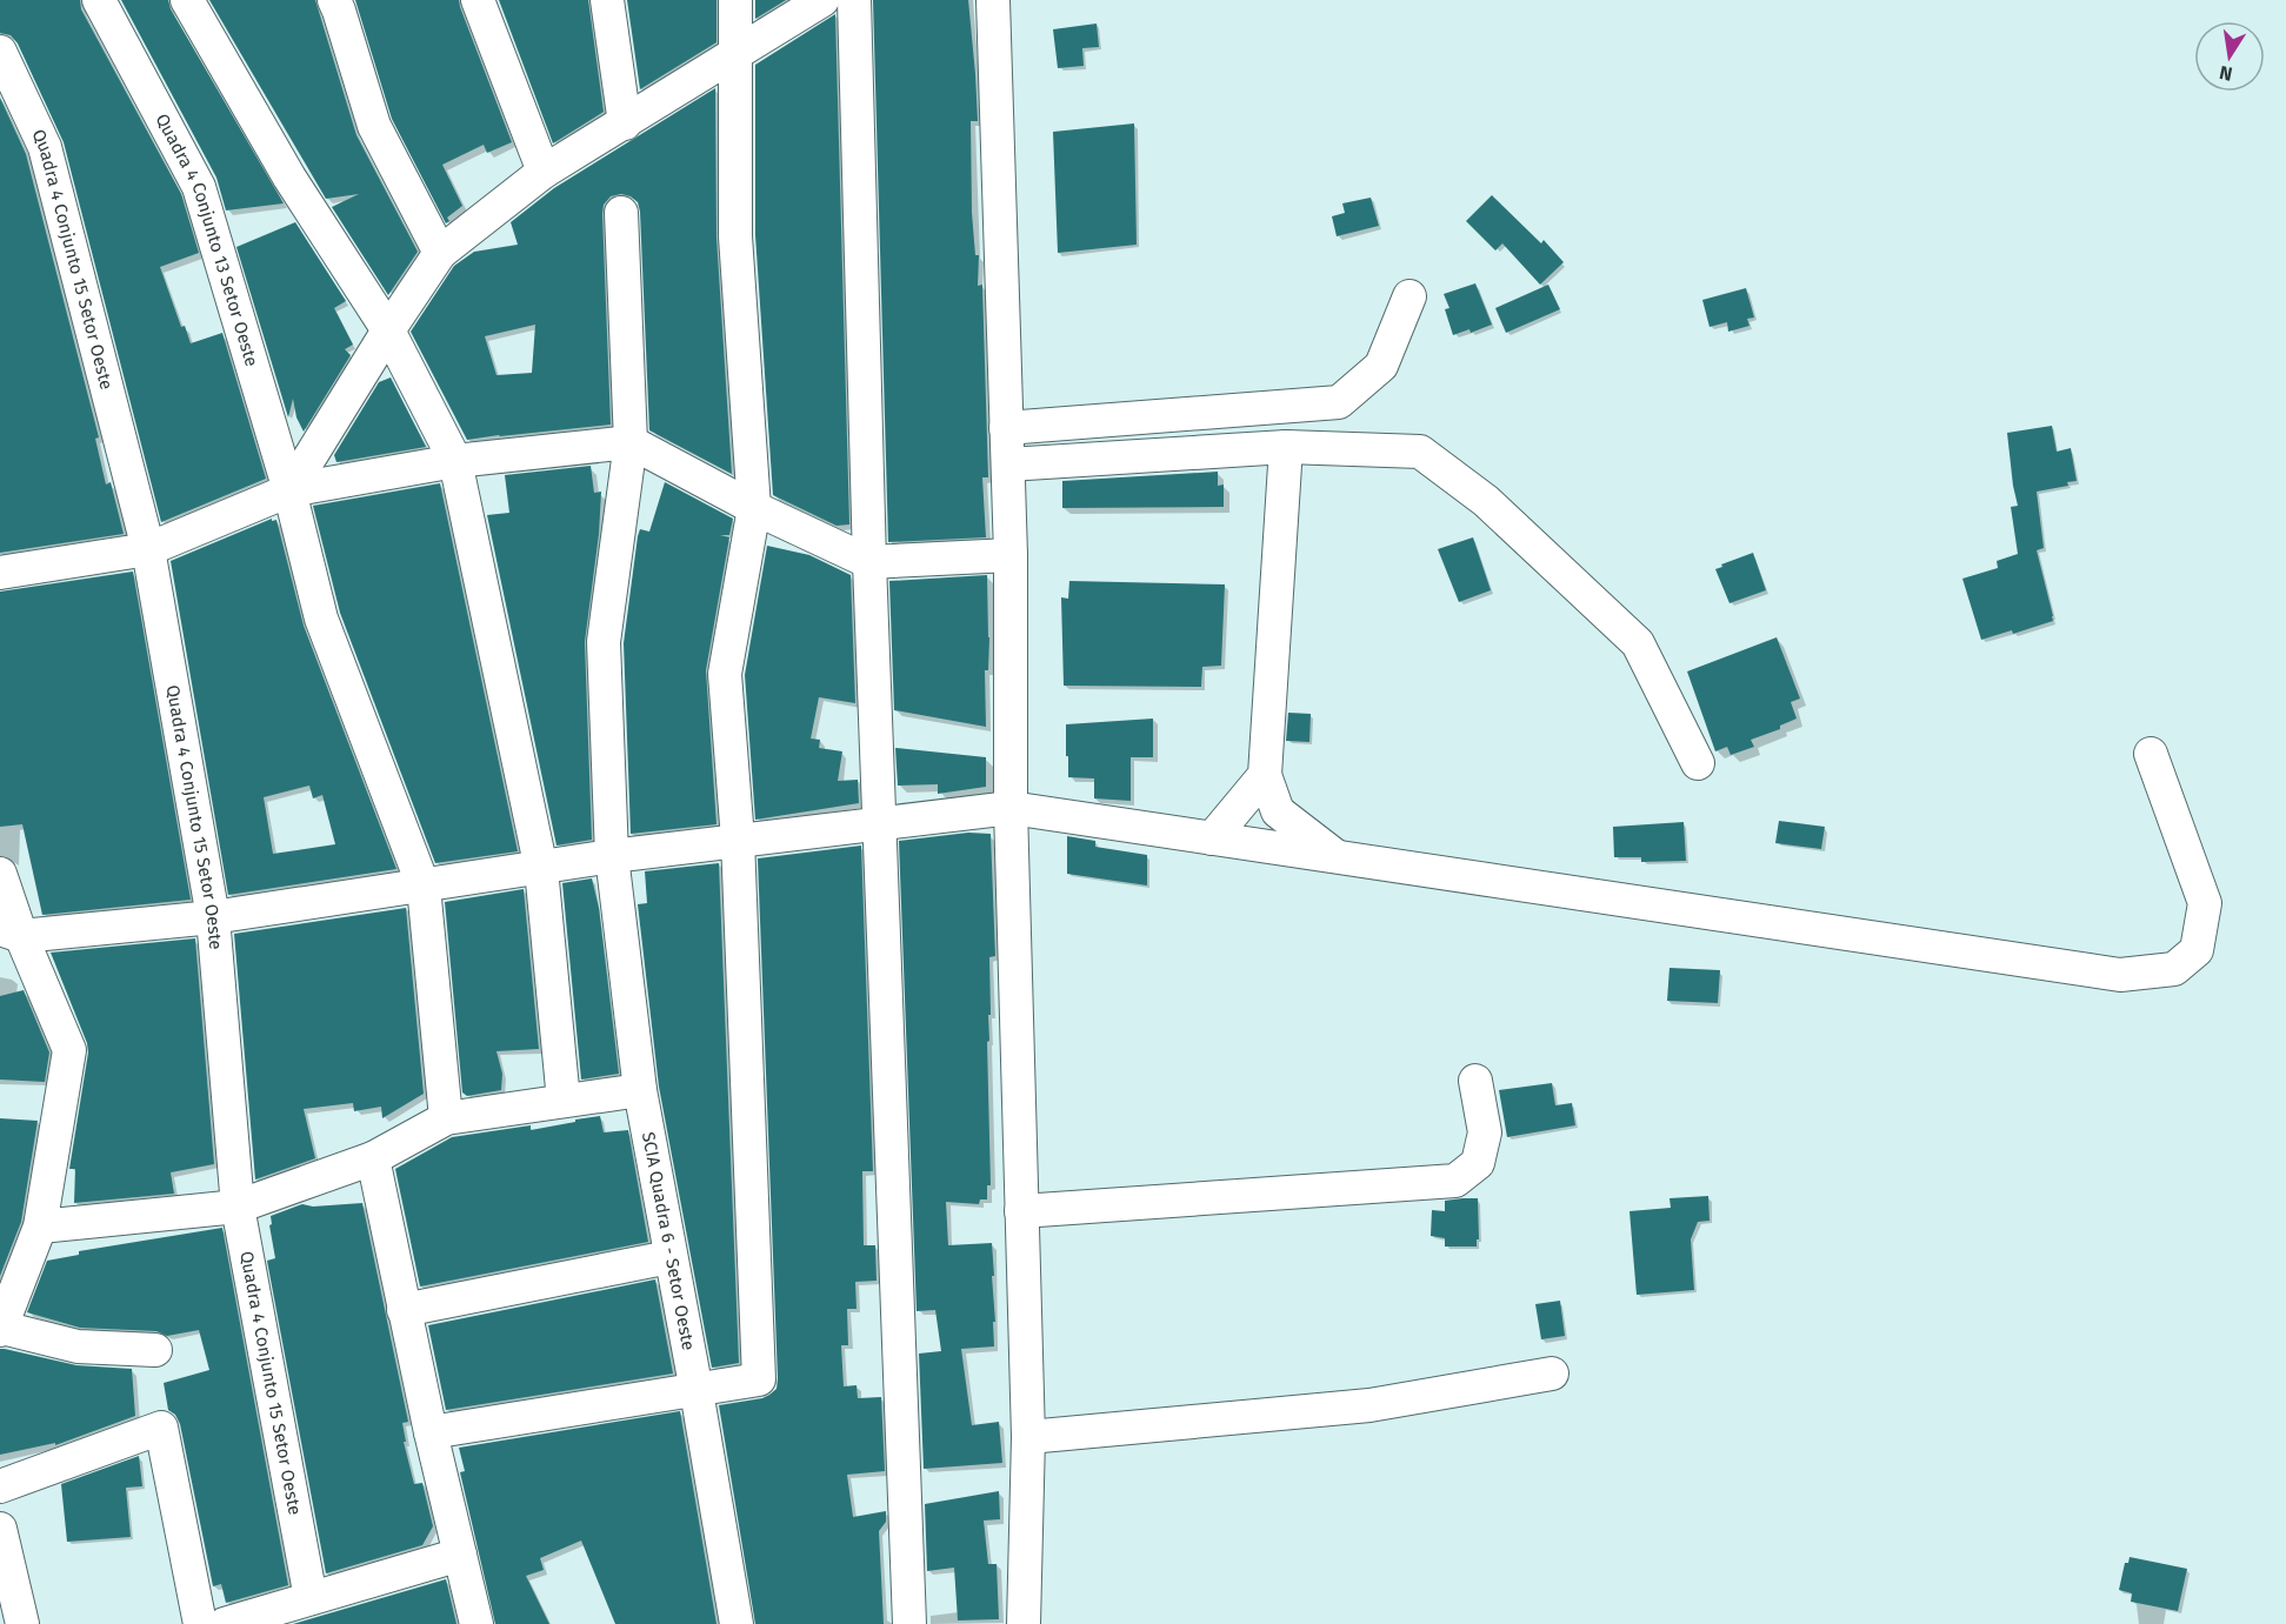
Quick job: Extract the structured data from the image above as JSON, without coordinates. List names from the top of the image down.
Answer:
{
  "streets": {
    "street": ["Quadra 4 Conjunto 13 Setor Oeste", "Quadra 4 Conjunto 15 Setor Oeste", "SCIA Quadra 6 - Setor Oeste"]
  },
  "north": "bottom"
}
